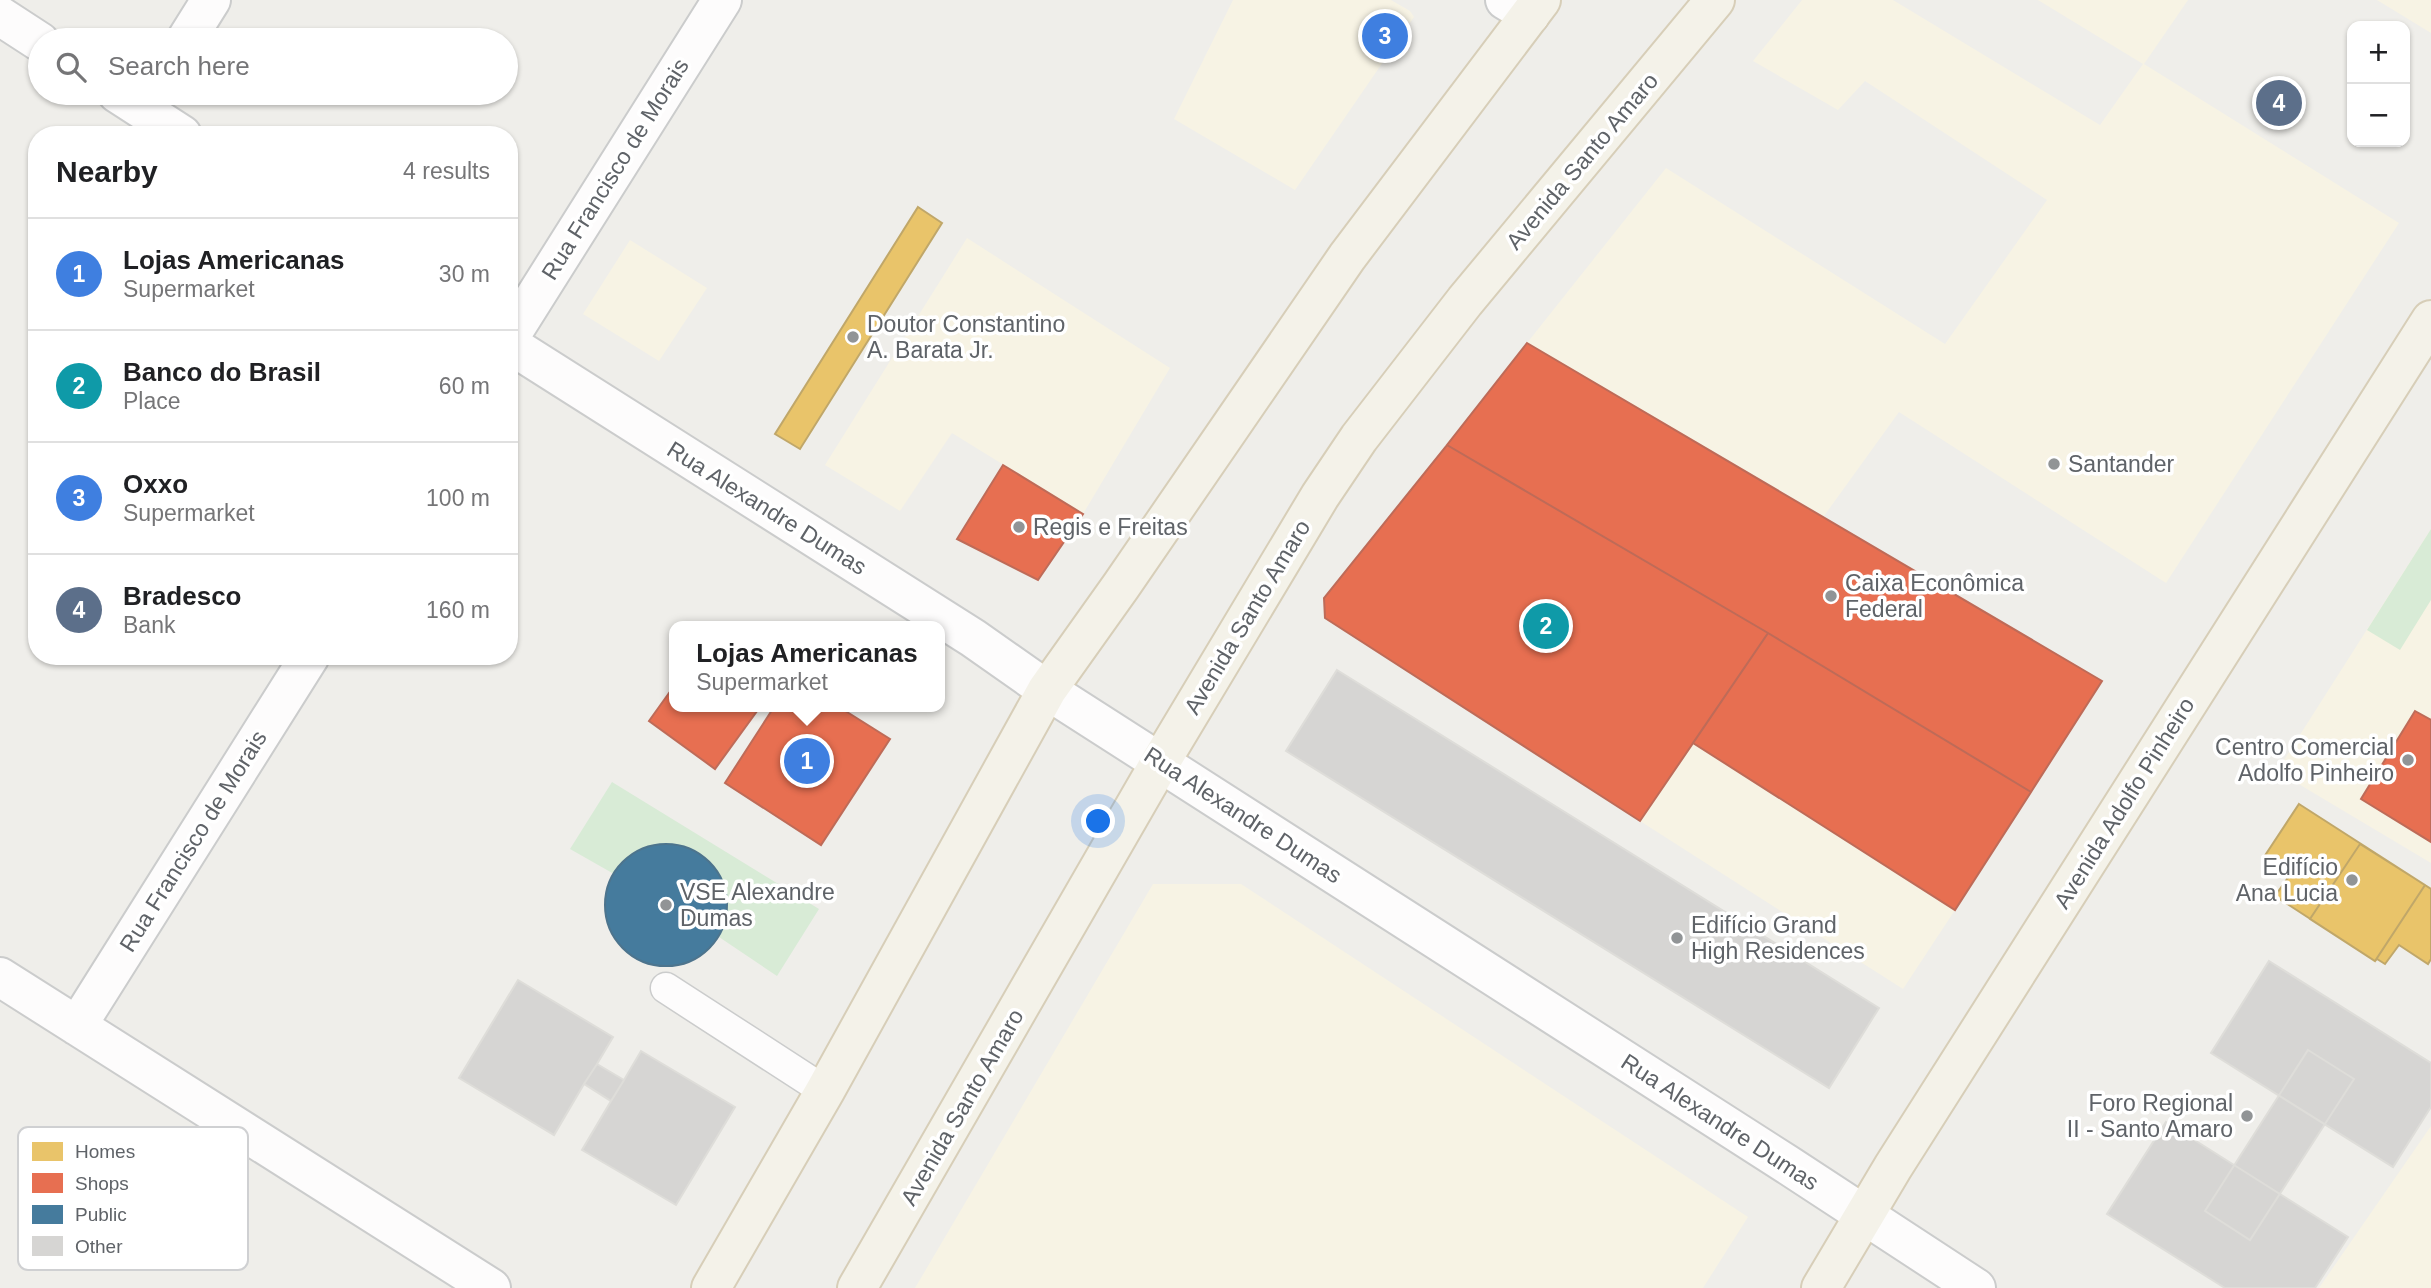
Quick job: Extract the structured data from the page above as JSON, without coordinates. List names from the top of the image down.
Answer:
{
  "streets": {
    "main road": ["Avenida Santo Amaro", "Avenida Adolfo Pinheiro"],
    "street": ["Rua Francisco de Morais", "Rua Alexandre Dumas"]
  },
  "crossings": [
    ["Avenida Santo Amaro", "Rua Alexandre Dumas"],
    ["Rua Alexandre Dumas", "Avenida Adolfo Pinheiro"]
  ],
  "places": [
    "Doutor Constantino A. Barata Jr.",
    "Santander",
    "Regis e Freitas",
    "Caixa Econômica Federal",
    "Centro Comercial Adolfo Pinheiro",
    "Edifício Ana Lucia",
    "VSE Alexandre Dumas",
    "Edifício Grand High Residences",
    "Foro Regional II - Santo Amaro"
  ],
  "legend": [
    "Homes",
    "Shops",
    "Public",
    "Other"
  ],
  "page": {
    "pins": [
      "3",
      "4",
      "2",
      "1"
    ],
    "map_buttons": ["+", "−"],
    "search": "Search here",
    "heading": ["Nearby", "4 results"],
    "list": [
      {
        "mark": "1",
        "name": "Lojas Americanas",
        "note": "Supermarket",
        "value": "30 m"
      },
      {
        "mark": "2",
        "name": "Banco do Brasil",
        "note": "Place",
        "value": "60 m"
      },
      {
        "mark": "3",
        "name": "Oxxo",
        "note": "Supermarket",
        "value": "100 m"
      },
      {
        "mark": "4",
        "name": "Bradesco",
        "note": "Bank",
        "value": "160 m"
      }
    ],
    "popup": ["Lojas Americanas", "Supermarket"]
  }
}
